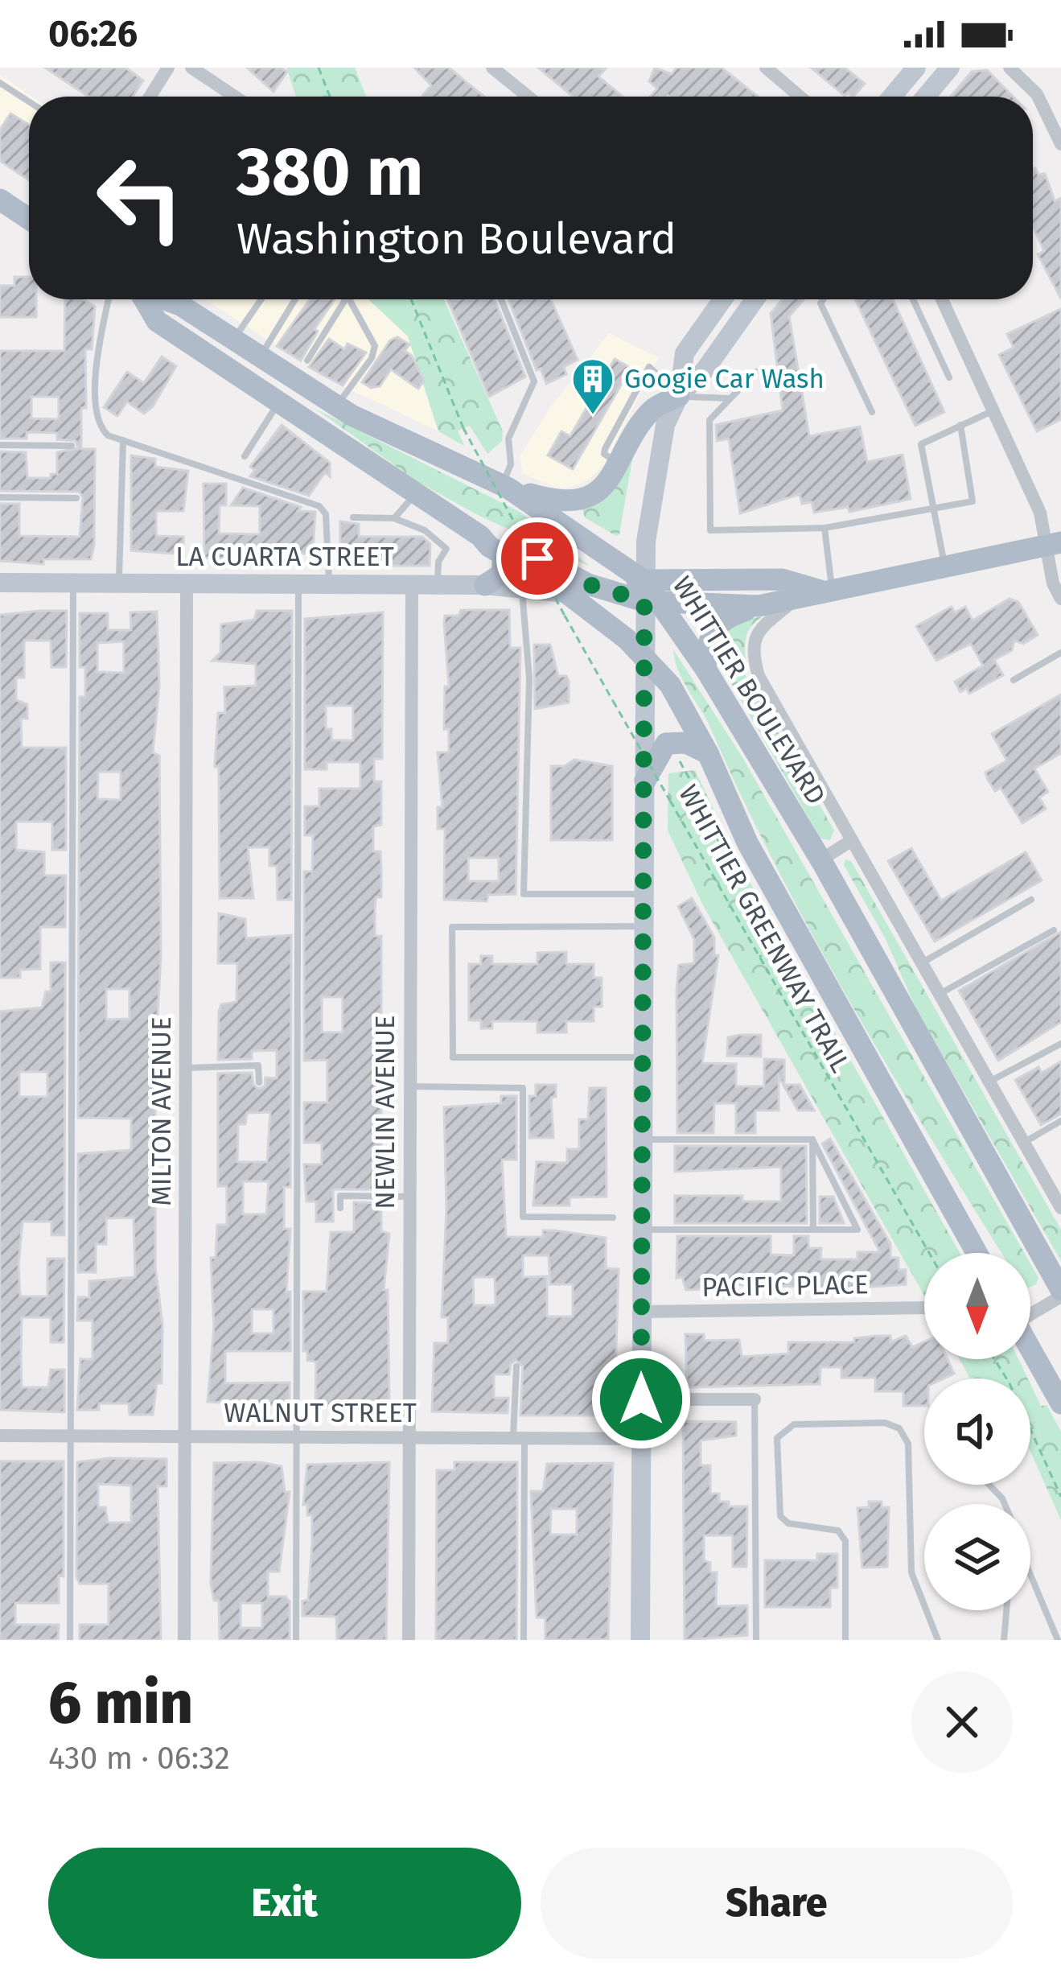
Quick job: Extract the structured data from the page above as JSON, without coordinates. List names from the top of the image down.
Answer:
{
  "streets": {
    "main road": ["WHITTIER BOULEVARD"],
    "street": [
      "LA CUARTA STREET",
      "MILTON AVENUE",
      "NEWLIN AVENUE",
      "PACIFIC PLACE",
      "WALNUT STREET"
    ],
    "path": ["WHITTIER GREENWAY TRAIL"]
  },
  "crossings": [
    ["LA CUARTA STREET", "WHITTIER BOULEVARD"],
    ["LA CUARTA STREET", "WHITTIER GREENWAY TRAIL"],
    ["LA CUARTA STREET", "MILTON AVENUE"],
    ["LA CUARTA STREET", "NEWLIN AVENUE"],
    ["WHITTIER BOULEVARD", "WHITTIER GREENWAY TRAIL"],
    ["MILTON AVENUE", "WALNUT STREET"],
    ["NEWLIN AVENUE", "WALNUT STREET"]
  ],
  "places": {
    "building": ["Googie Car Wash"]
  },
  "north": "bottom",
  "page": {
    "status": "06:26",
    "turn": ["380 m", "Washington Boulevard"],
    "heading": ["6 min", "430 m · 06:32"],
    "buttons": ["Exit", "Share"]
  }
}
